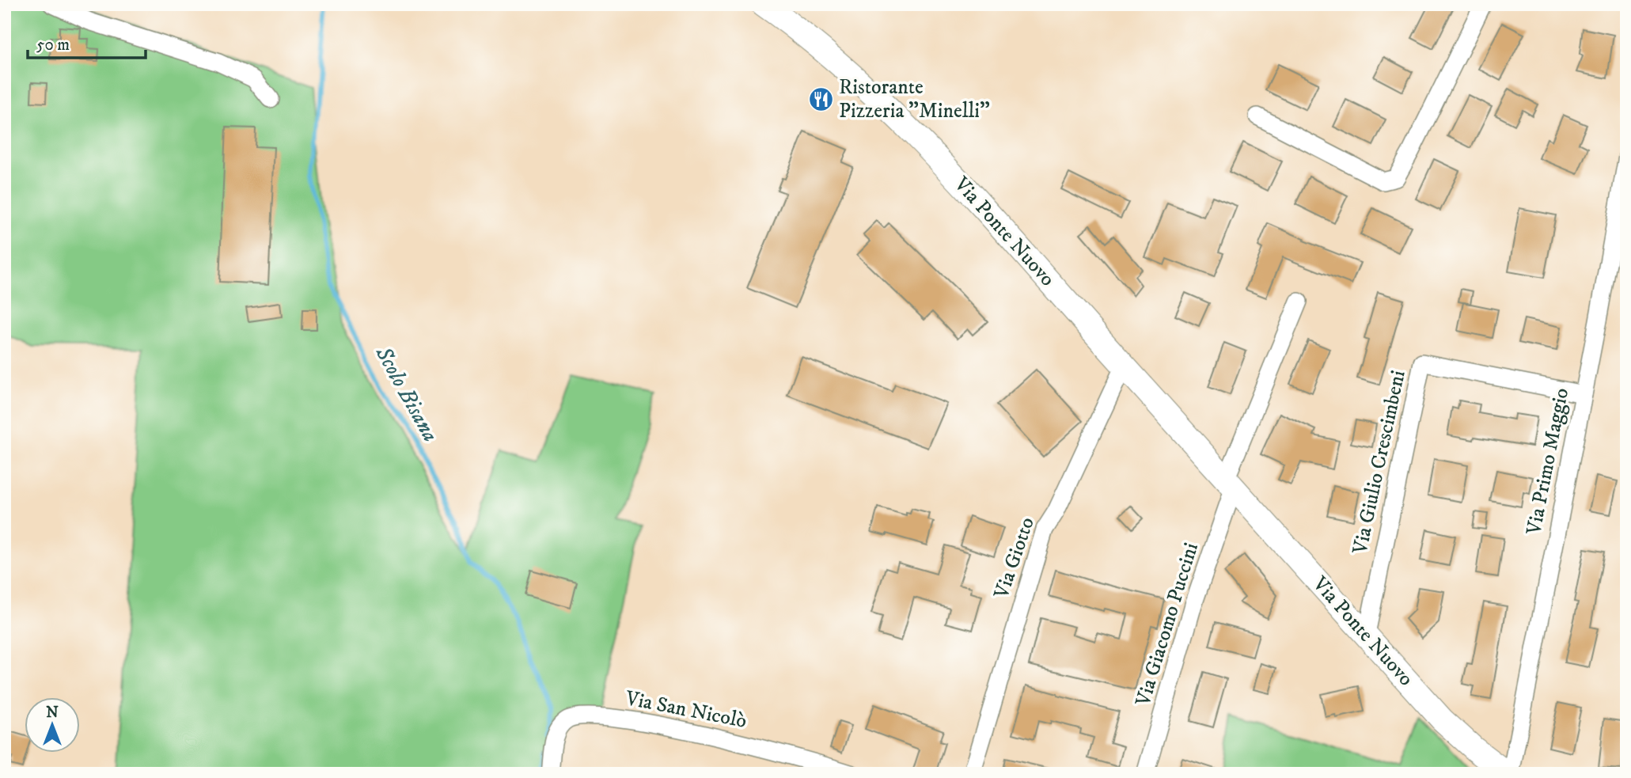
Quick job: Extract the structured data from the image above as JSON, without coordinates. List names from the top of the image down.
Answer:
{
  "streets": {
    "main road": ["Via Ponte Nuovo"],
    "street": [
      "Via Primo Maggio",
      "Via Giulio Crescimbeni",
      "Via Giotto",
      "Via Giacomo Puccini",
      "Via San Nicolò"
    ]
  },
  "crossings": [
    ["Via Ponte Nuovo", "Via Primo Maggio"],
    ["Via Ponte Nuovo", "Via Giulio Crescimbeni"],
    ["Via Ponte Nuovo", "Via Giotto"],
    ["Via Ponte Nuovo", "Via Giacomo Puccini"],
    ["Via Primo Maggio", "Via Giulio Crescimbeni"]
  ],
  "water": ["Scolo Bisana"],
  "places": {
    "restaurant": ["Ristorante Pizzeria \"Minelli\""]
  },
  "scale_bar": "50 m",
  "north": "top"
}
